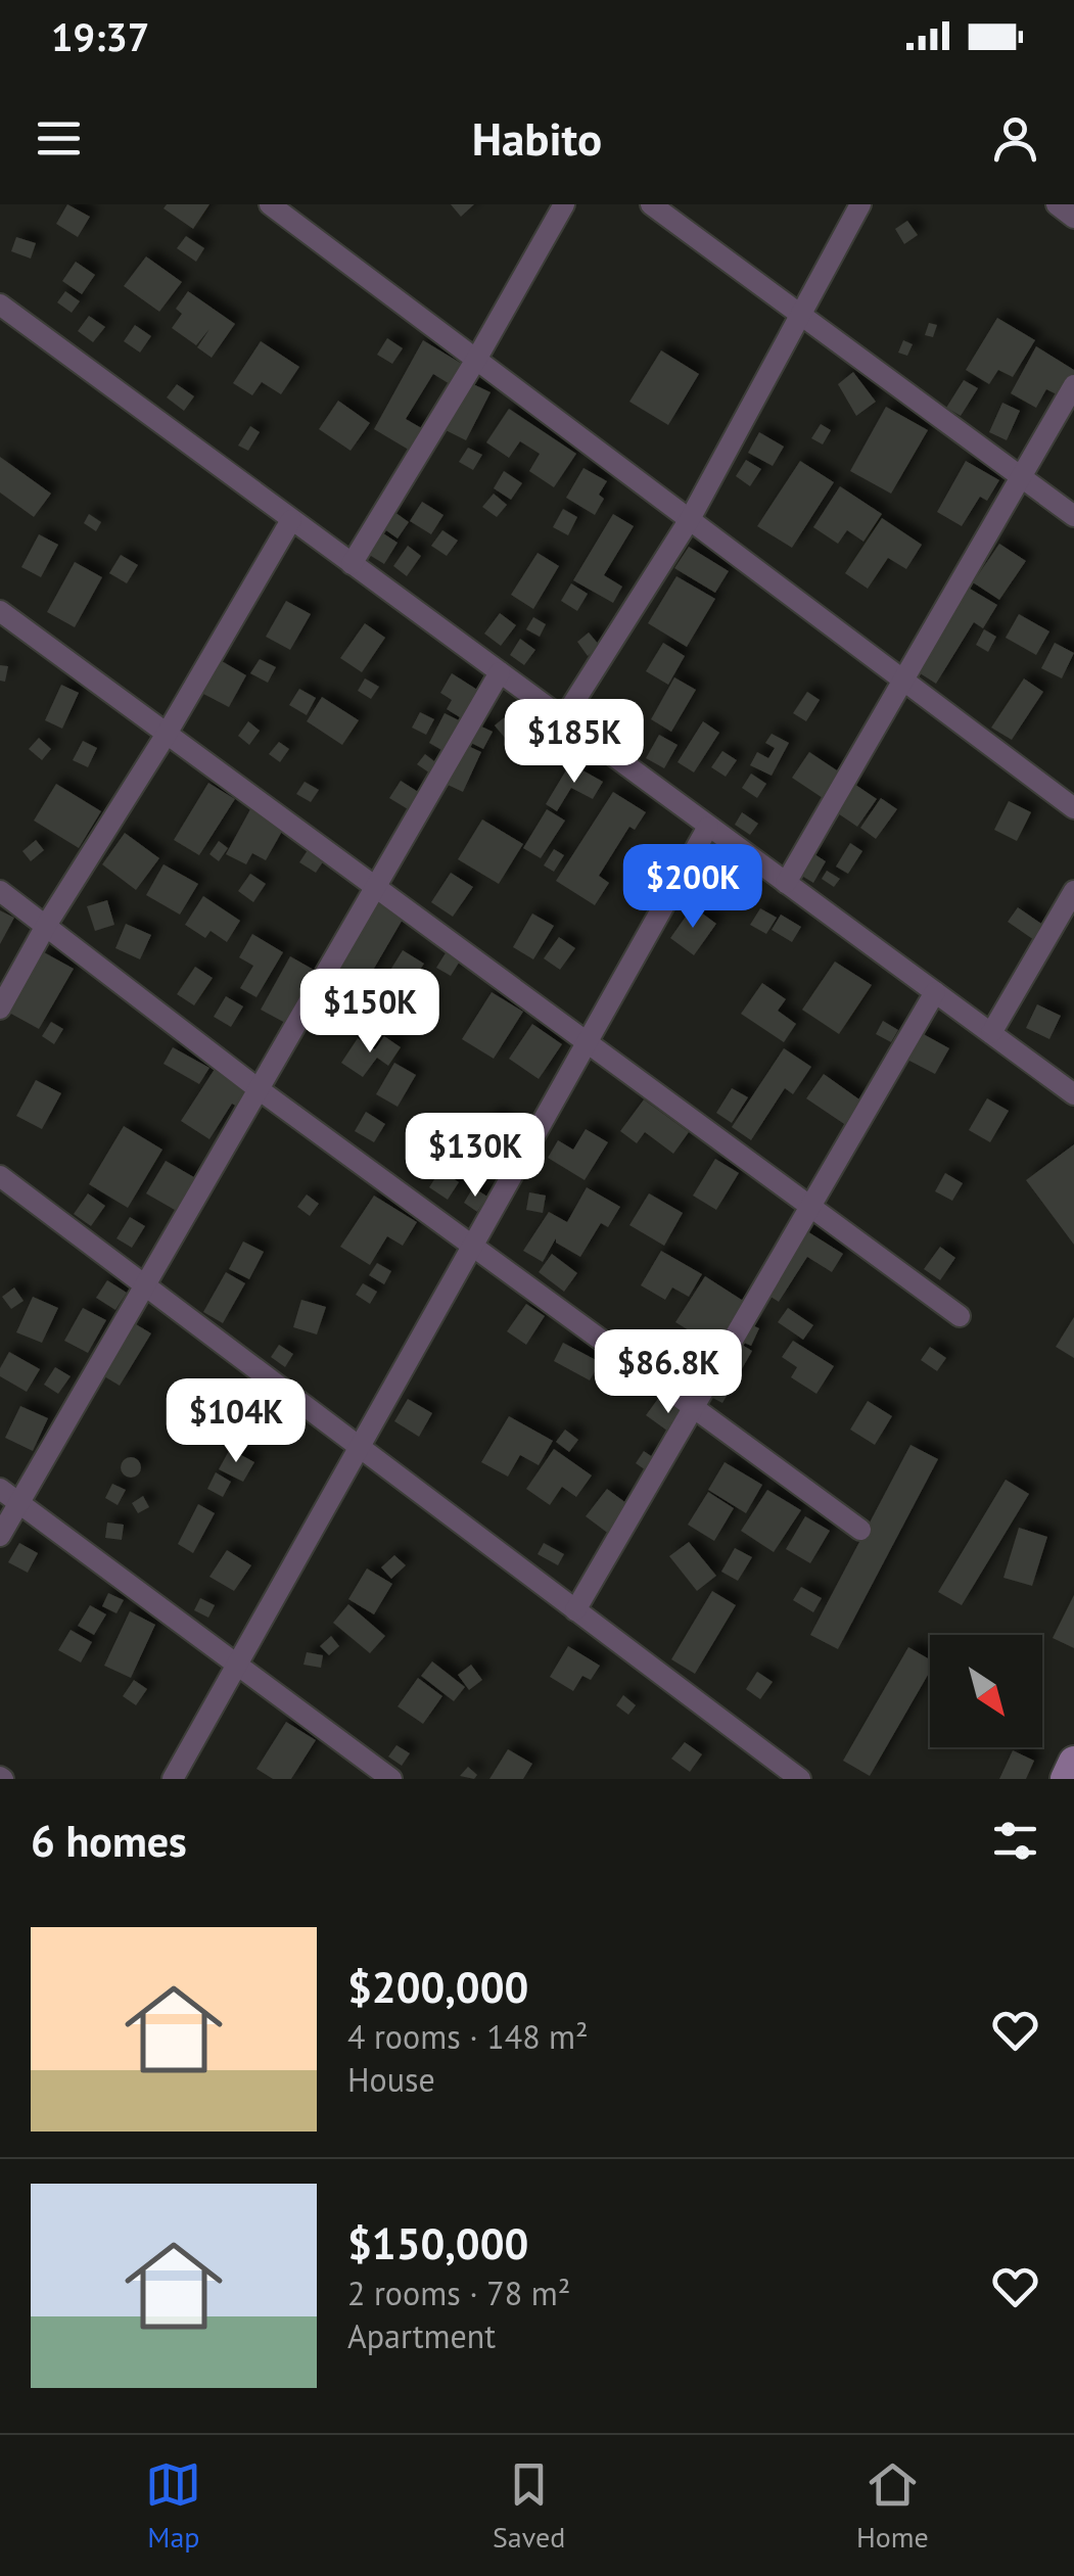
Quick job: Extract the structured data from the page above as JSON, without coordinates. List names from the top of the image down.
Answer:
{
  "north": "bottom right",
  "page": {
    "status": "19:37",
    "header": "Habito",
    "price": [
      "$185K",
      "$200K",
      "$150K",
      "$130K",
      "$86.8K",
      "$104K"
    ],
    "heading": "6 homes",
    "list": [
      {
        "name": "$200,000",
        "note": "4 rooms · 148 m² · House"
      },
      {
        "name": "$150,000",
        "note": "2 rooms · 78 m² · Apartment"
      }
    ],
    "tabs": ["Map", "Saved", "Home"]
  }
}
